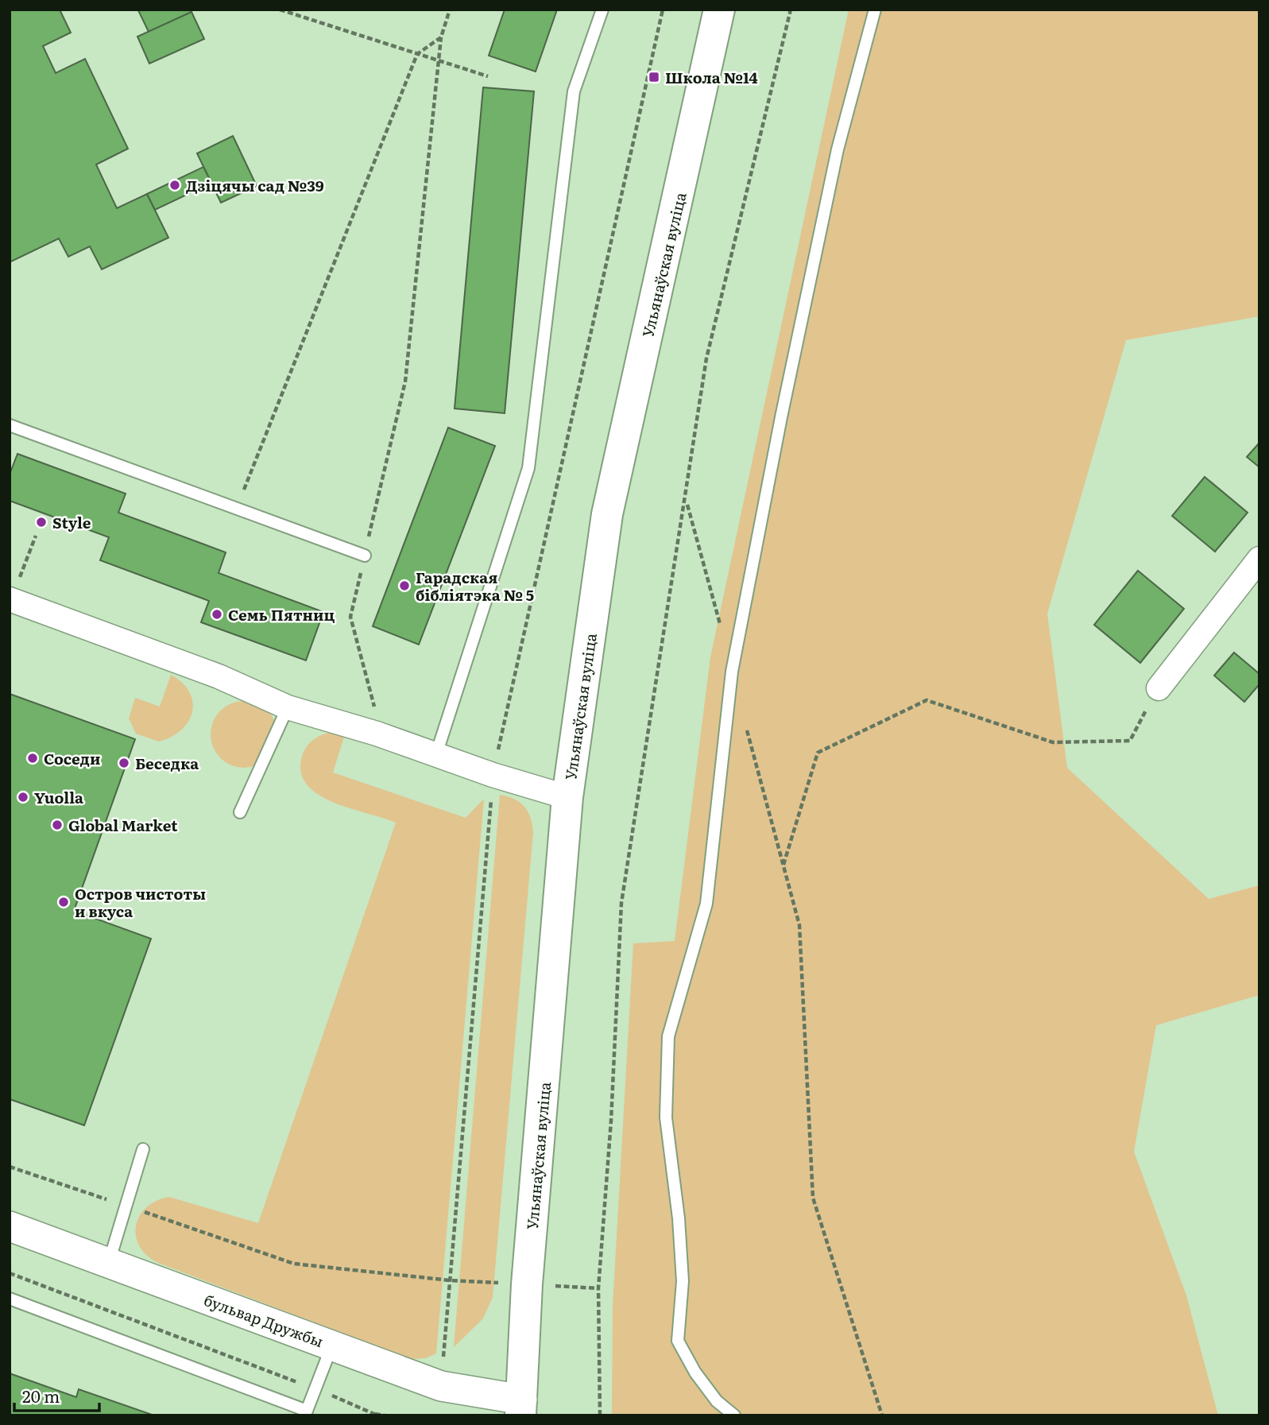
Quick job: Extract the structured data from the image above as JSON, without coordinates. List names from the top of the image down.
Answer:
{
  "streets": {
    "main road": ["Ульянаўская вуліца"],
    "street": ["бульвар Дружбы"]
  },
  "crossings": [
    ["Ульянаўская вуліца", "бульвар Дружбы"]
  ],
  "places": {
    "transit": ["Школа №14"],
    "other": [
      "Дзіцячы сад №39",
      "Style",
      "Гарадская бібліятэка № 5",
      "Семь Пятниц",
      "Соседи",
      "Беседка",
      "Yuolla",
      "Global Market",
      "Остров чистоты и вкуса"
    ]
  },
  "scale_bar": "20 m"
}
